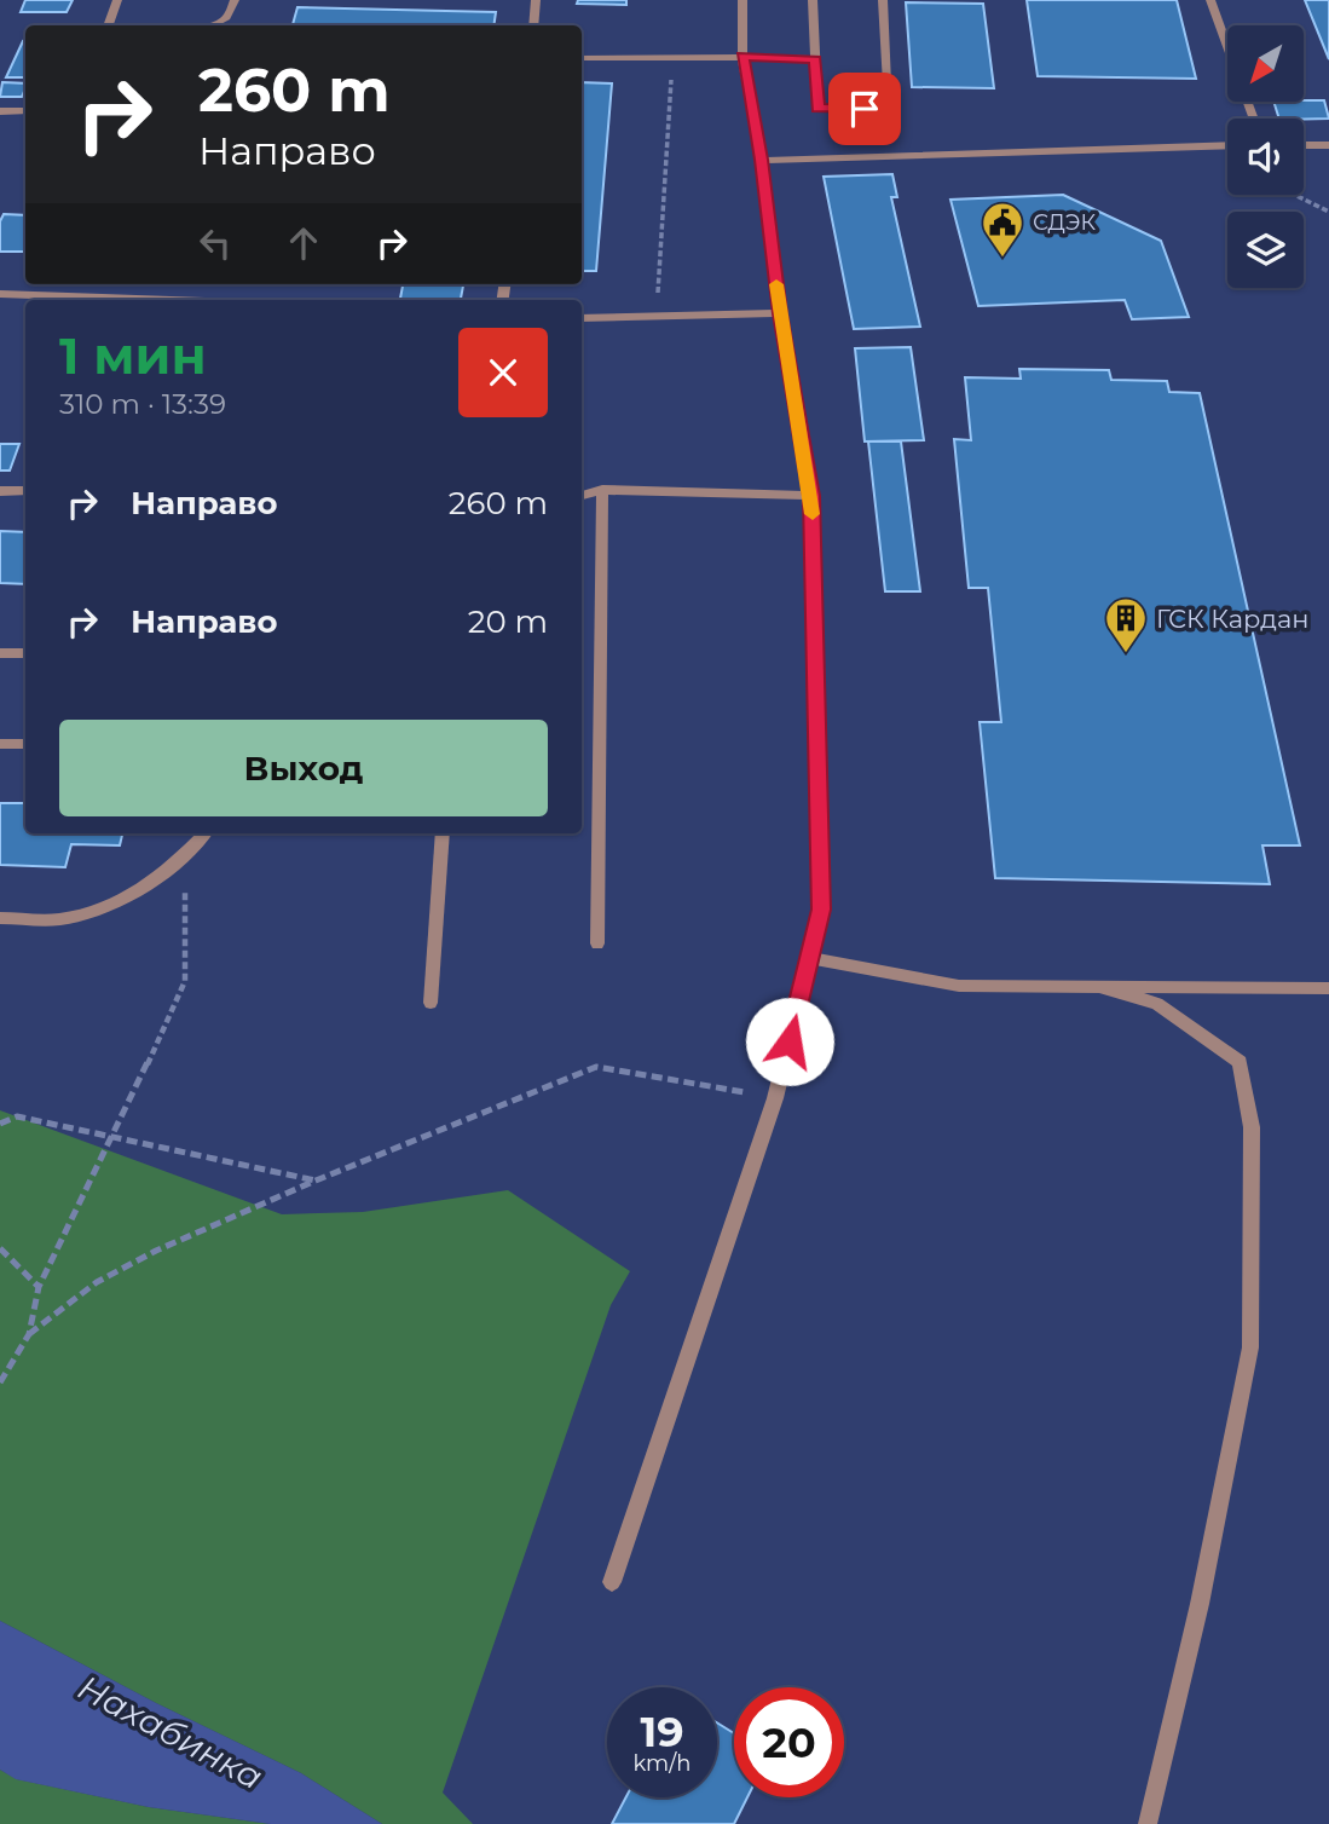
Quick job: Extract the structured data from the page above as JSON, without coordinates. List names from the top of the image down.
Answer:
{
  "water": ["Нахабинка"],
  "places": {
    "public building": ["СДЭК"],
    "building": ["ГСК Кардан"]
  },
  "north": "bottom left",
  "page": {
    "turn": ["260 m", "Направо"],
    "heading": ["1 мин", "310 m · 13:39"],
    "list": [
      {
        "name": "Направо",
        "value": "260 m"
      },
      {
        "name": "Направо",
        "value": "20 m"
      }
    ],
    "buttons": "Выход",
    "speed": "19 km/h",
    "limit": "20"
  }
}
